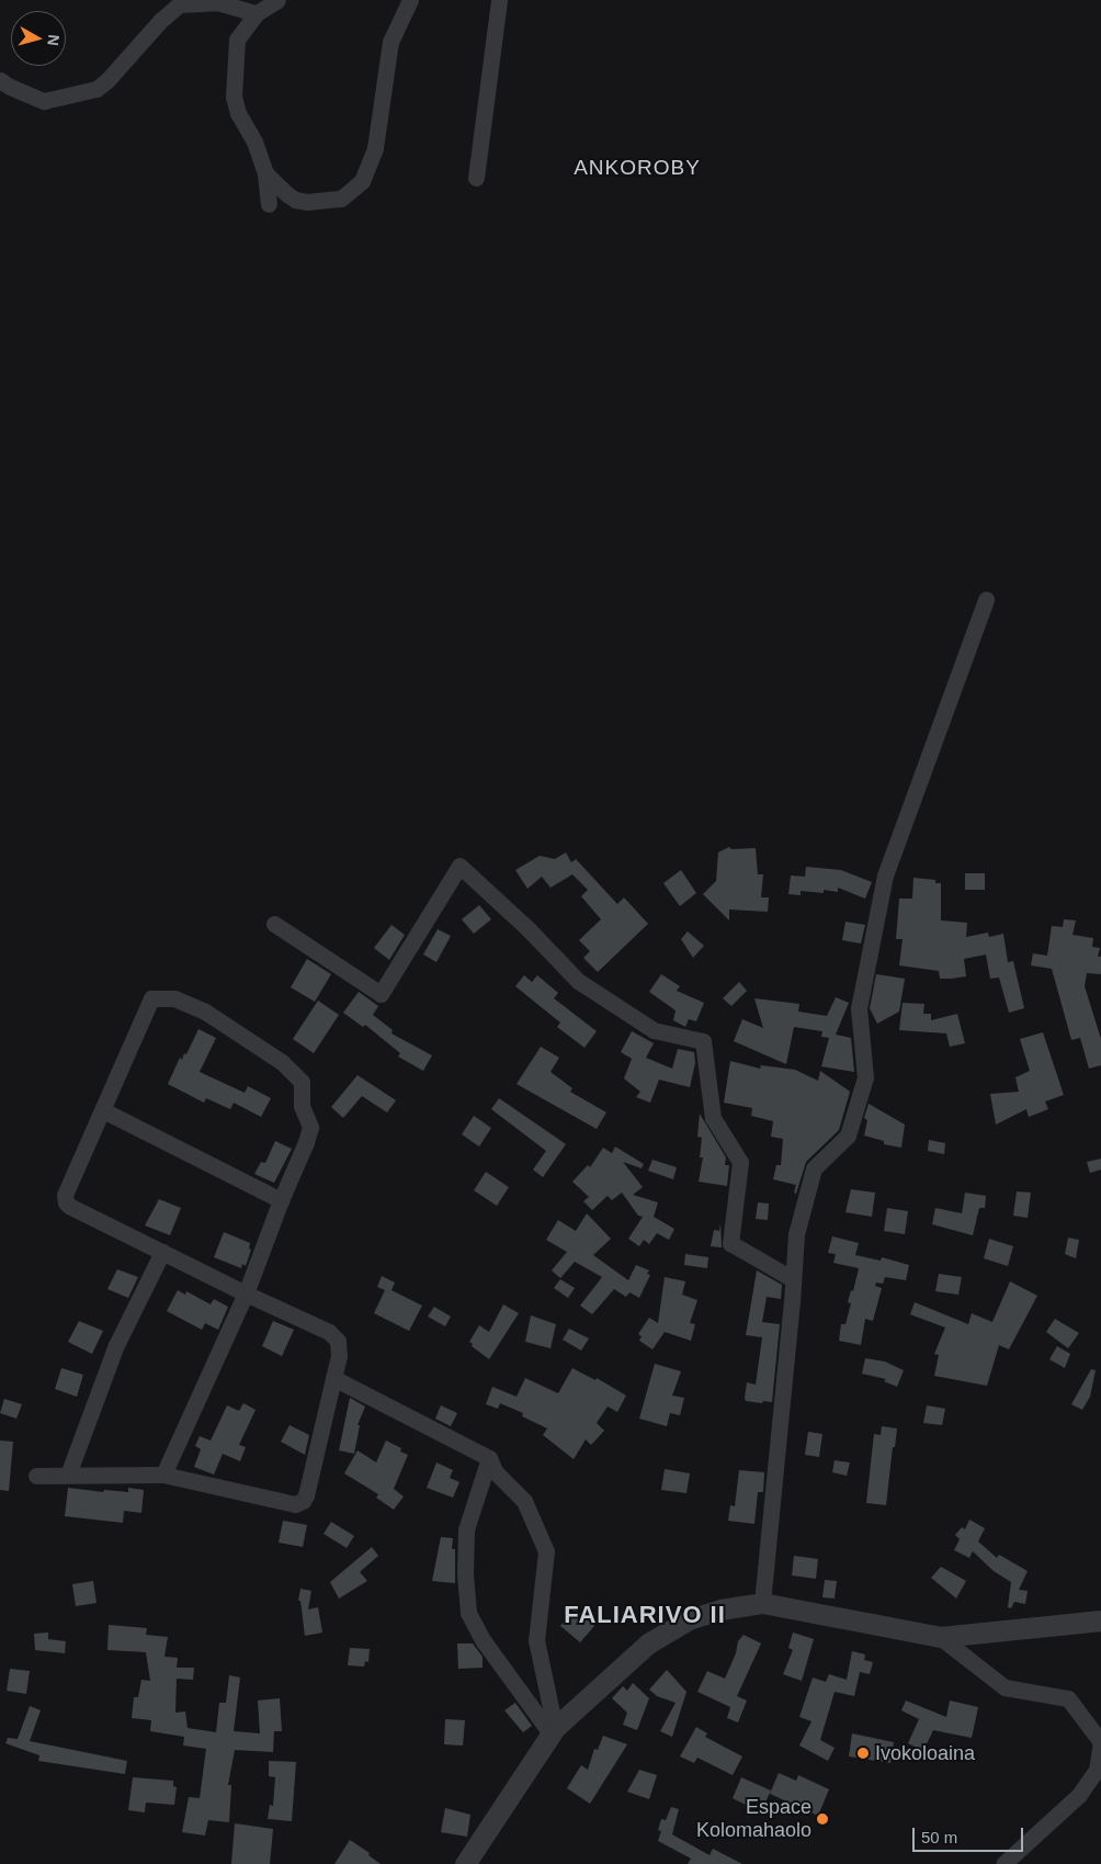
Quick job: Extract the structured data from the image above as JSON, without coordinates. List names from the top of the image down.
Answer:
{
  "districts": ["ANKOROBY", "FALIARIVO II"],
  "places": ["Ivokoloaina", "Espace Kolomahaolo"],
  "scale_bar": "50 m",
  "north": "right"
}
